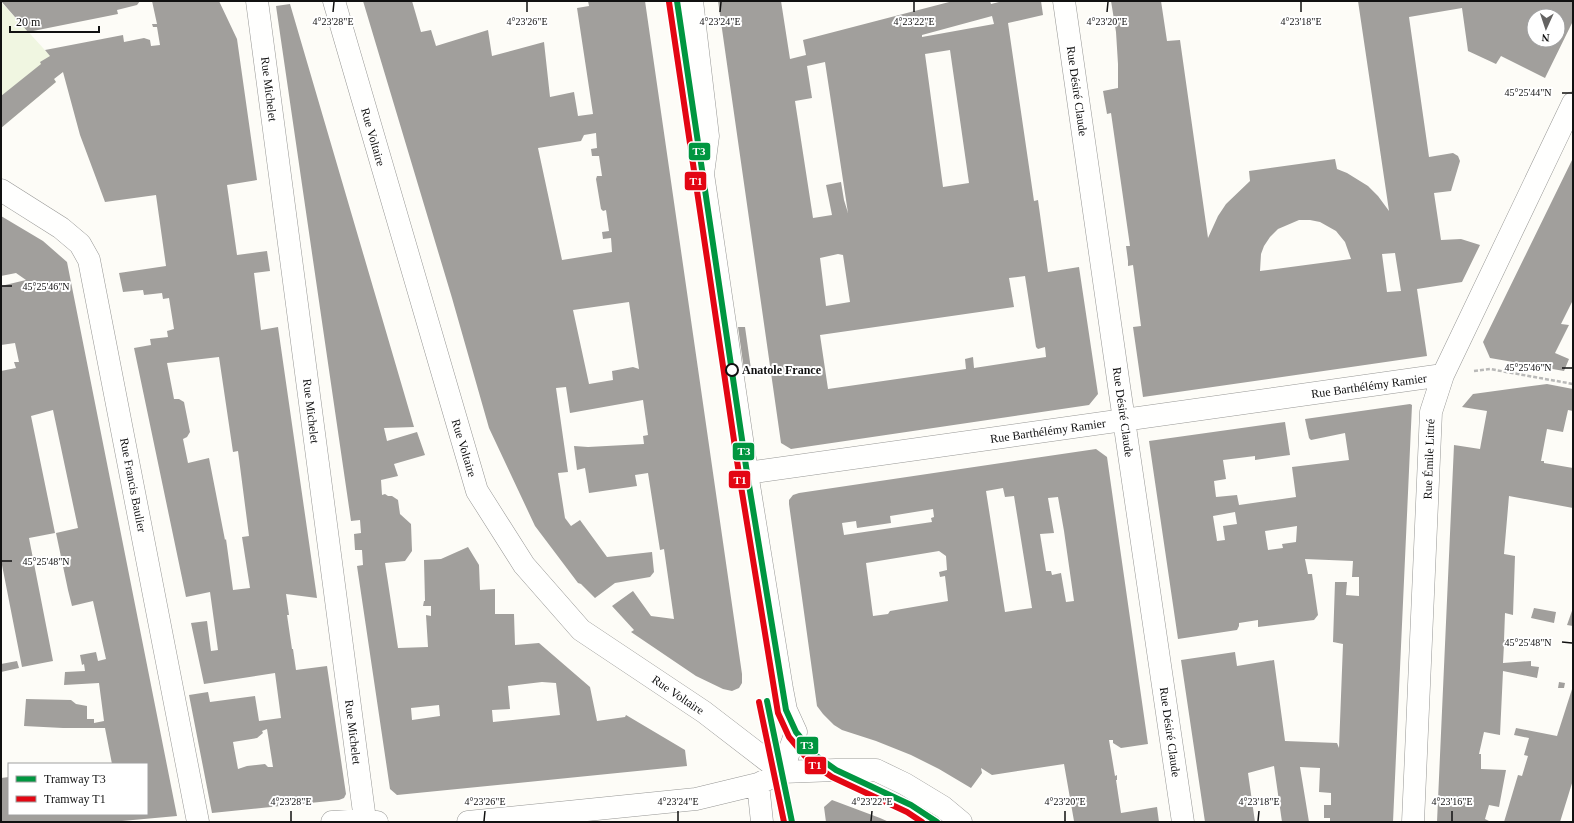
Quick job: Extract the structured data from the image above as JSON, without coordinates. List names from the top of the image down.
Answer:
{
  "streets": {
    "street": [
      "Rue Michelet",
      "Rue Désiré Claude",
      "Rue Voltaire",
      "Rue Barthélémy Ramier",
      "Rue Émile Littré",
      "Rue Francis Baulier"
    ]
  },
  "crossings": [
    ["Rue Désiré Claude", "Rue Barthélémy Ramier"],
    ["Rue Barthélémy Ramier", "Rue Émile Littré"]
  ],
  "places": ["Anatole France"],
  "lines": ["tram line T3", "tram line T1"],
  "legend": ["Tramway T3", "Tramway T1"],
  "scale_bar": "20 m",
  "north": "bottom",
  "coordinates": [
    "4°23'28\"E",
    "4°23'26\"E",
    "4°23'24\"E",
    "4°23'22\"E",
    "4°23'20\"E",
    "4°23'18\"E",
    "45°25'44\"N",
    "45°25'46\"N",
    "45°25'48\"N",
    "4°23'16\"E"
  ]
}
